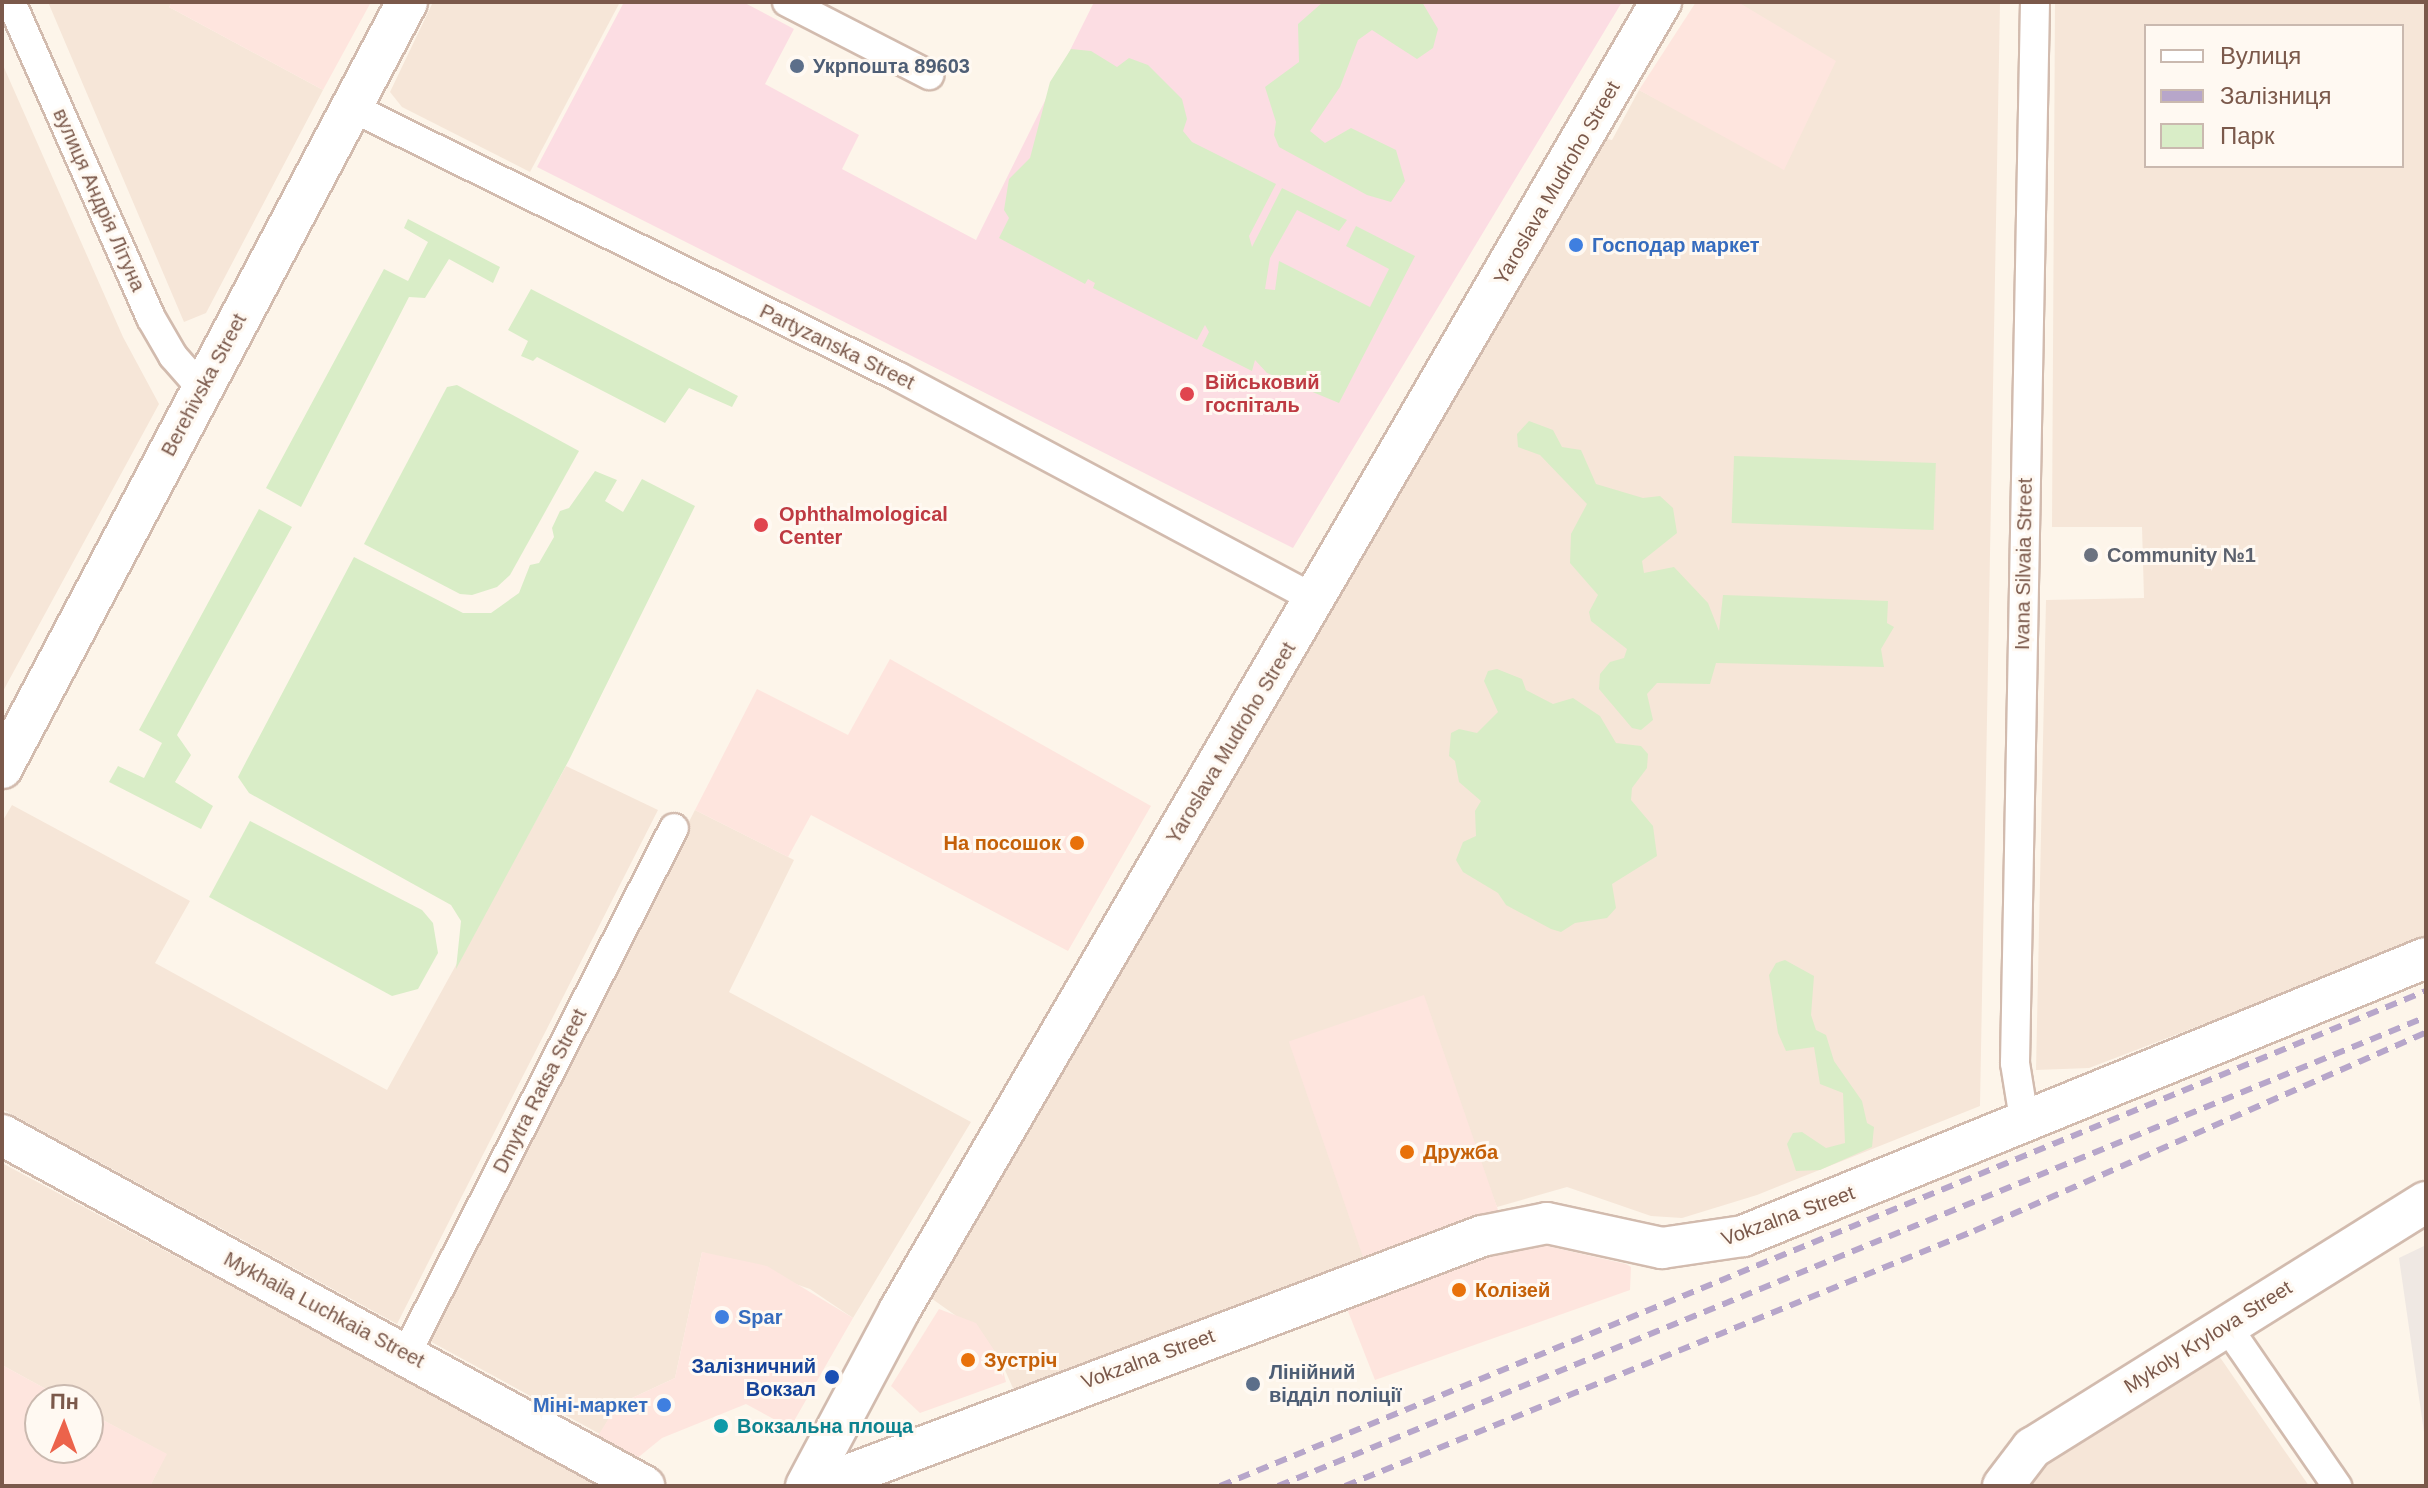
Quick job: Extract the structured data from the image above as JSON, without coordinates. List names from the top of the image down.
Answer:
{
  "streets": {
    "street": [
      "Yaroslava Mudroho Street",
      "вулиця Андрія Літуна",
      "Partyzanska Street",
      "Berehivska Street",
      "Ivana Silvaia Street",
      "Dmytra Ratsa Street",
      "Vokzalna Street",
      "Mykhaila Luchkaia Street",
      "Mykoly Krylova Street"
    ]
  },
  "crossings": [
    ["Yaroslava Mudroho Street", "Partyzanska Street"],
    ["вулиця Андрія Літуна", "Berehivska Street"],
    ["Partyzanska Street", "Berehivska Street"],
    ["Ivana Silvaia Street", "Vokzalna Street"],
    ["Dmytra Ratsa Street", "Mykhaila Luchkaia Street"]
  ],
  "places": [
    "Укрпошта 89603",
    "Господар маркет",
    "Військовий госпіталь",
    "Ophthalmological Center",
    "Community №1",
    "На посошок",
    "Дружба",
    "Колізей",
    "Spar",
    "Зустріч",
    "Залізничний Вокзал",
    "Лінійний відділ поліції",
    "Міні-маркет",
    "Вокзальна площа"
  ],
  "legend": ["Вулиця", "Залізниця", "Парк"],
  "north": "top"
}
